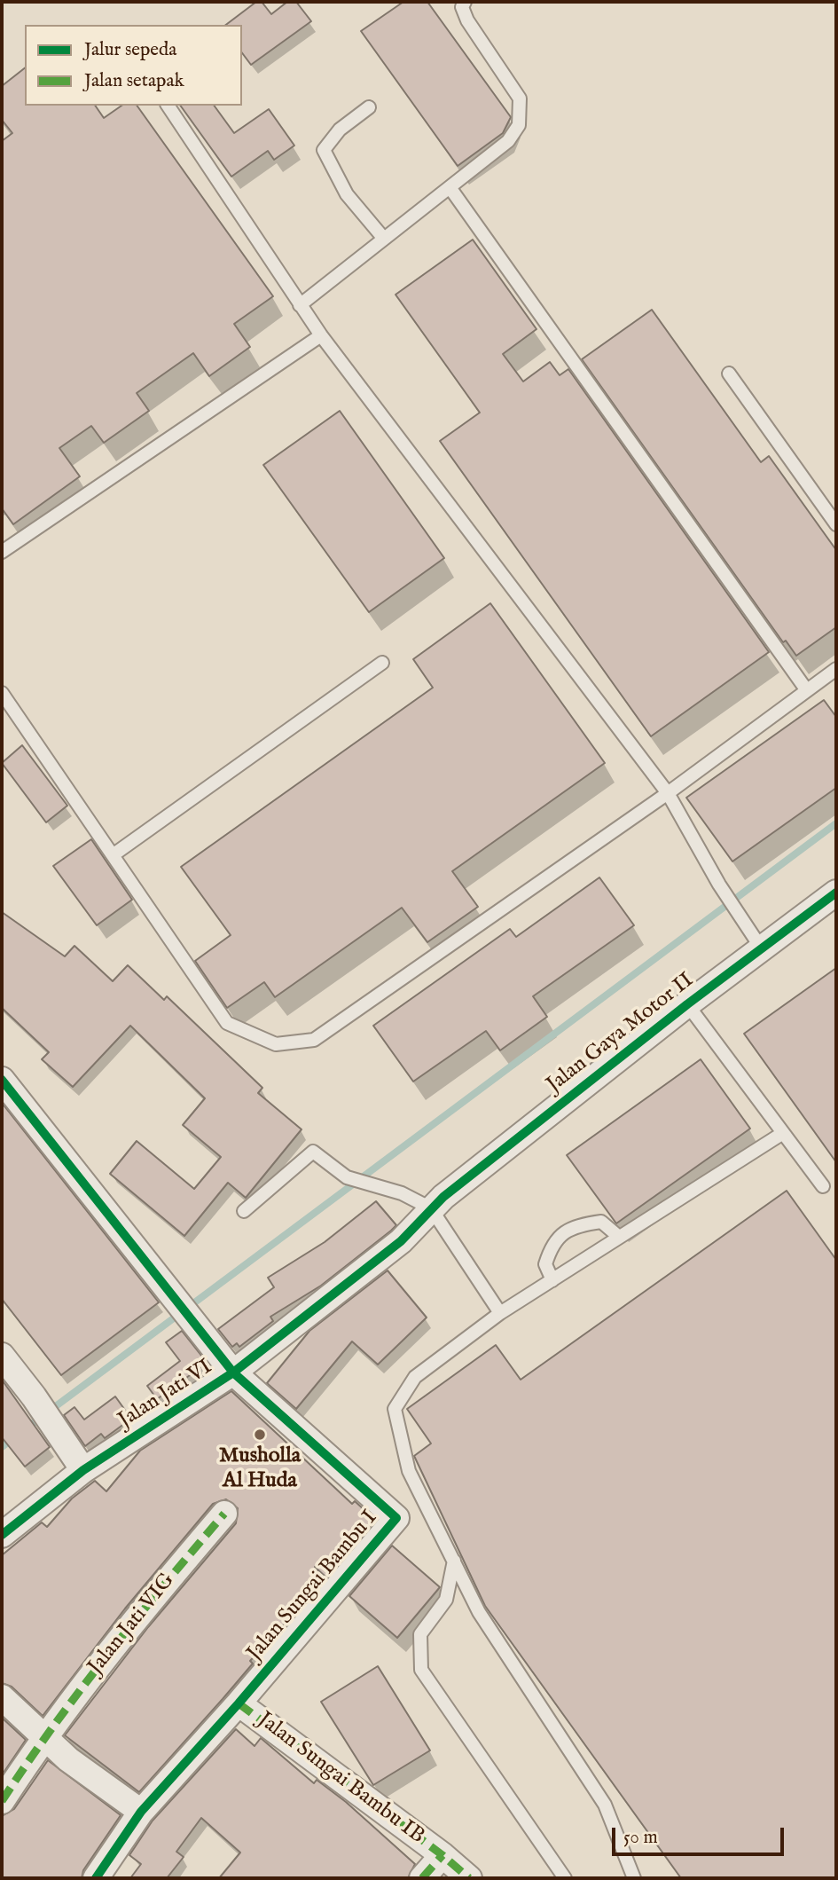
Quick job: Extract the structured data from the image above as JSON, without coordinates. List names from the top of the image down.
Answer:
{
  "streets": {
    "street": [
      "Jalan Gaya Motor II",
      "Jalan Jati VI",
      "Jalan Sungai Bambu I",
      "Jalan Jati VIG",
      "Jalan Sungai Bambu IB"
    ]
  },
  "crossings": [
    ["Jalan Gaya Motor II", "Jalan Jati VI"],
    ["Jalan Jati VI", "Jalan Sungai Bambu I"],
    ["Jalan Sungai Bambu I", "Jalan Sungai Bambu IB"]
  ],
  "places": ["Musholla Al Huda"],
  "legend": ["Jalur sepeda", "Jalan setapak"],
  "scale_bar": "50 m"
}
